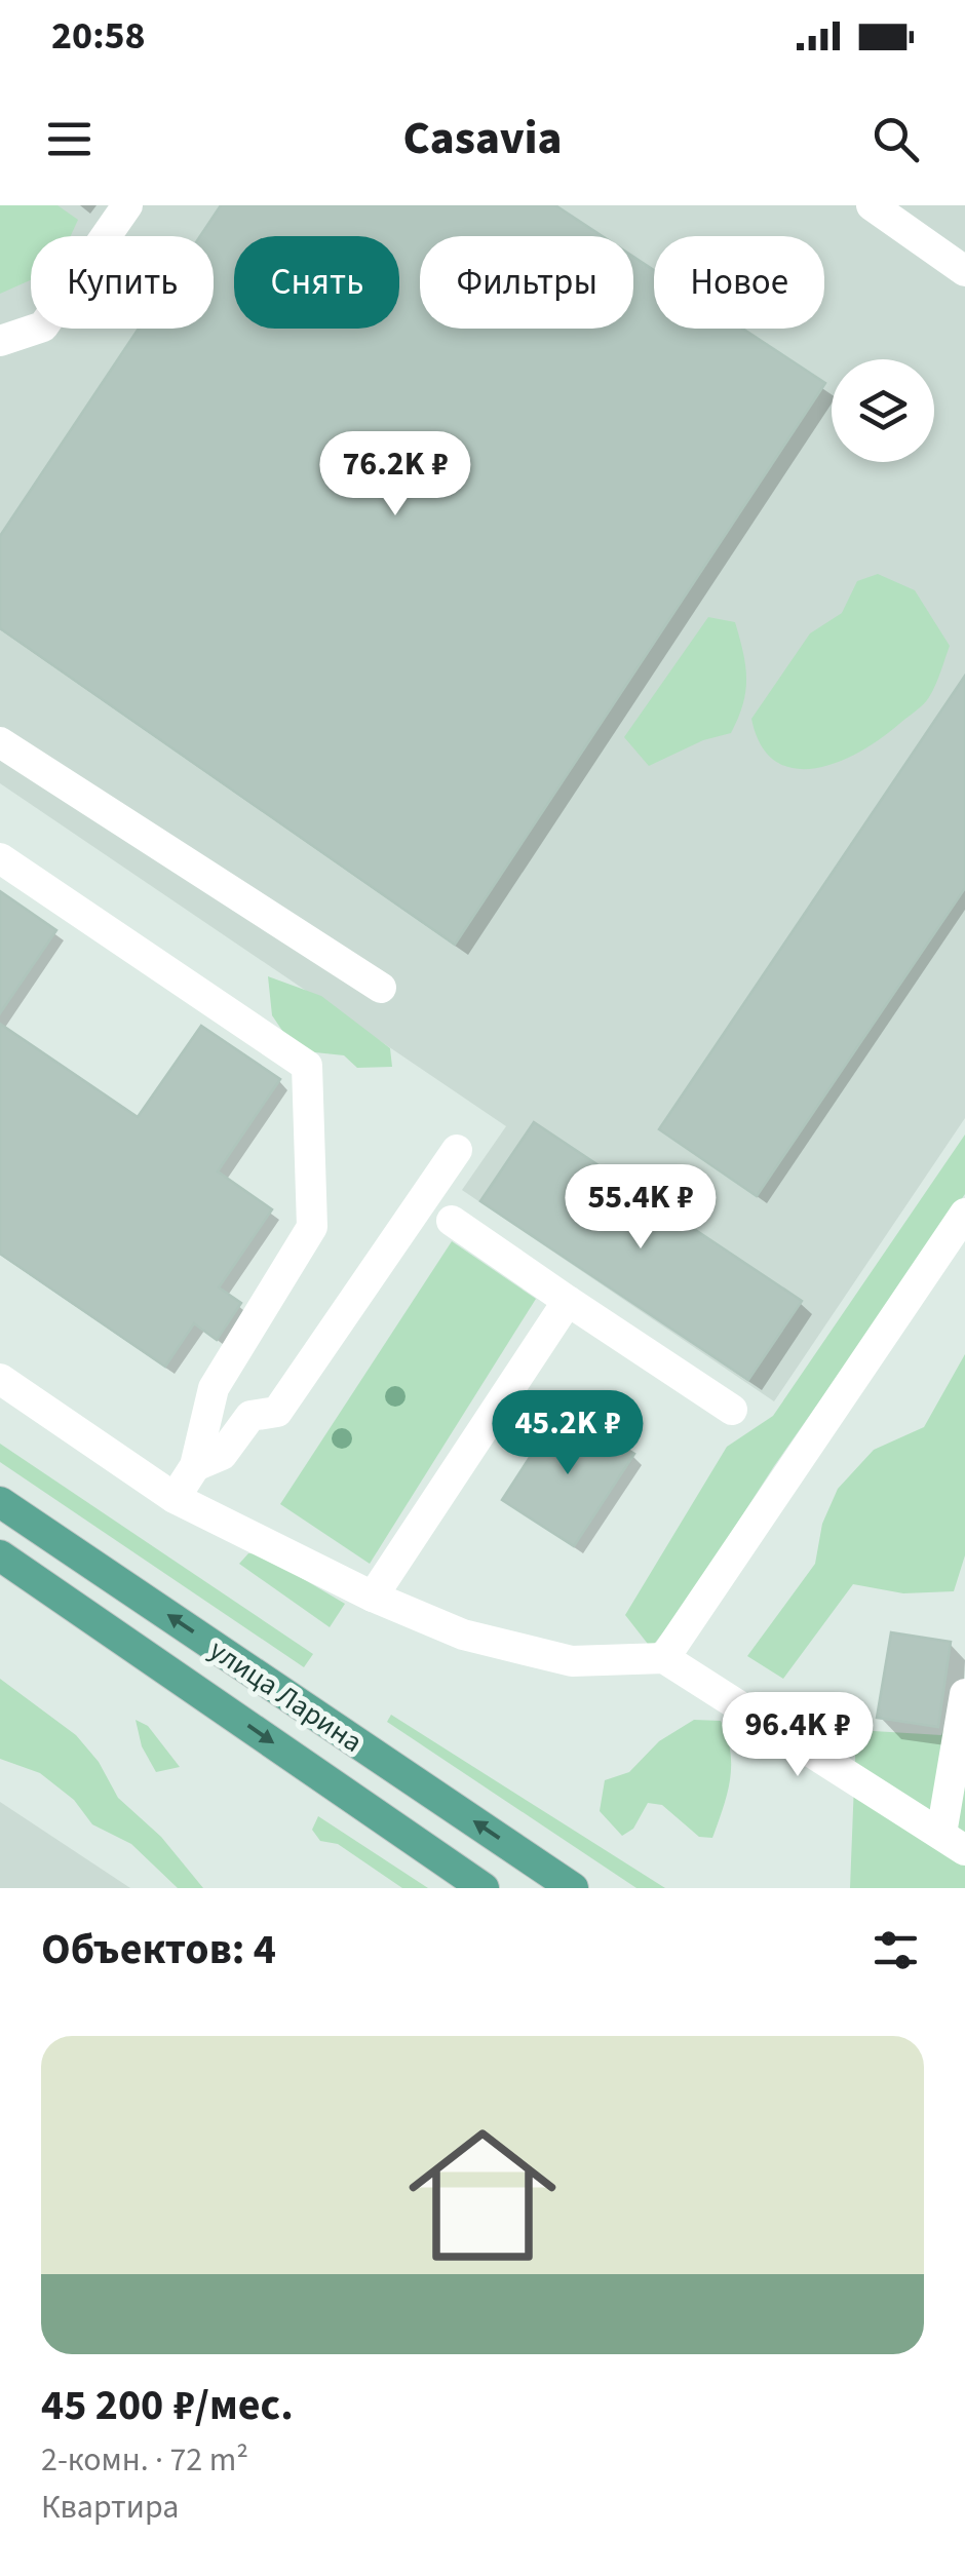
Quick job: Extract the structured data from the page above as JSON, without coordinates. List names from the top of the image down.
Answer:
{
  "streets": {
    "main road": ["улица Ларина"]
  },
  "page": {
    "status": "20:58",
    "header": "Casavia",
    "chip": [
      "Купить",
      "Снять",
      "Фильтры",
      "Новое"
    ],
    "price": [
      "76.2K ₽",
      "55.4K ₽",
      "45.2K ₽",
      "96.4K ₽"
    ],
    "heading": "Объектов: 4",
    "list": [
      {
        "name": "45 200 ₽/мес.",
        "note": "2-комн. · 72 m² · Квартира"
      }
    ]
  }
}
